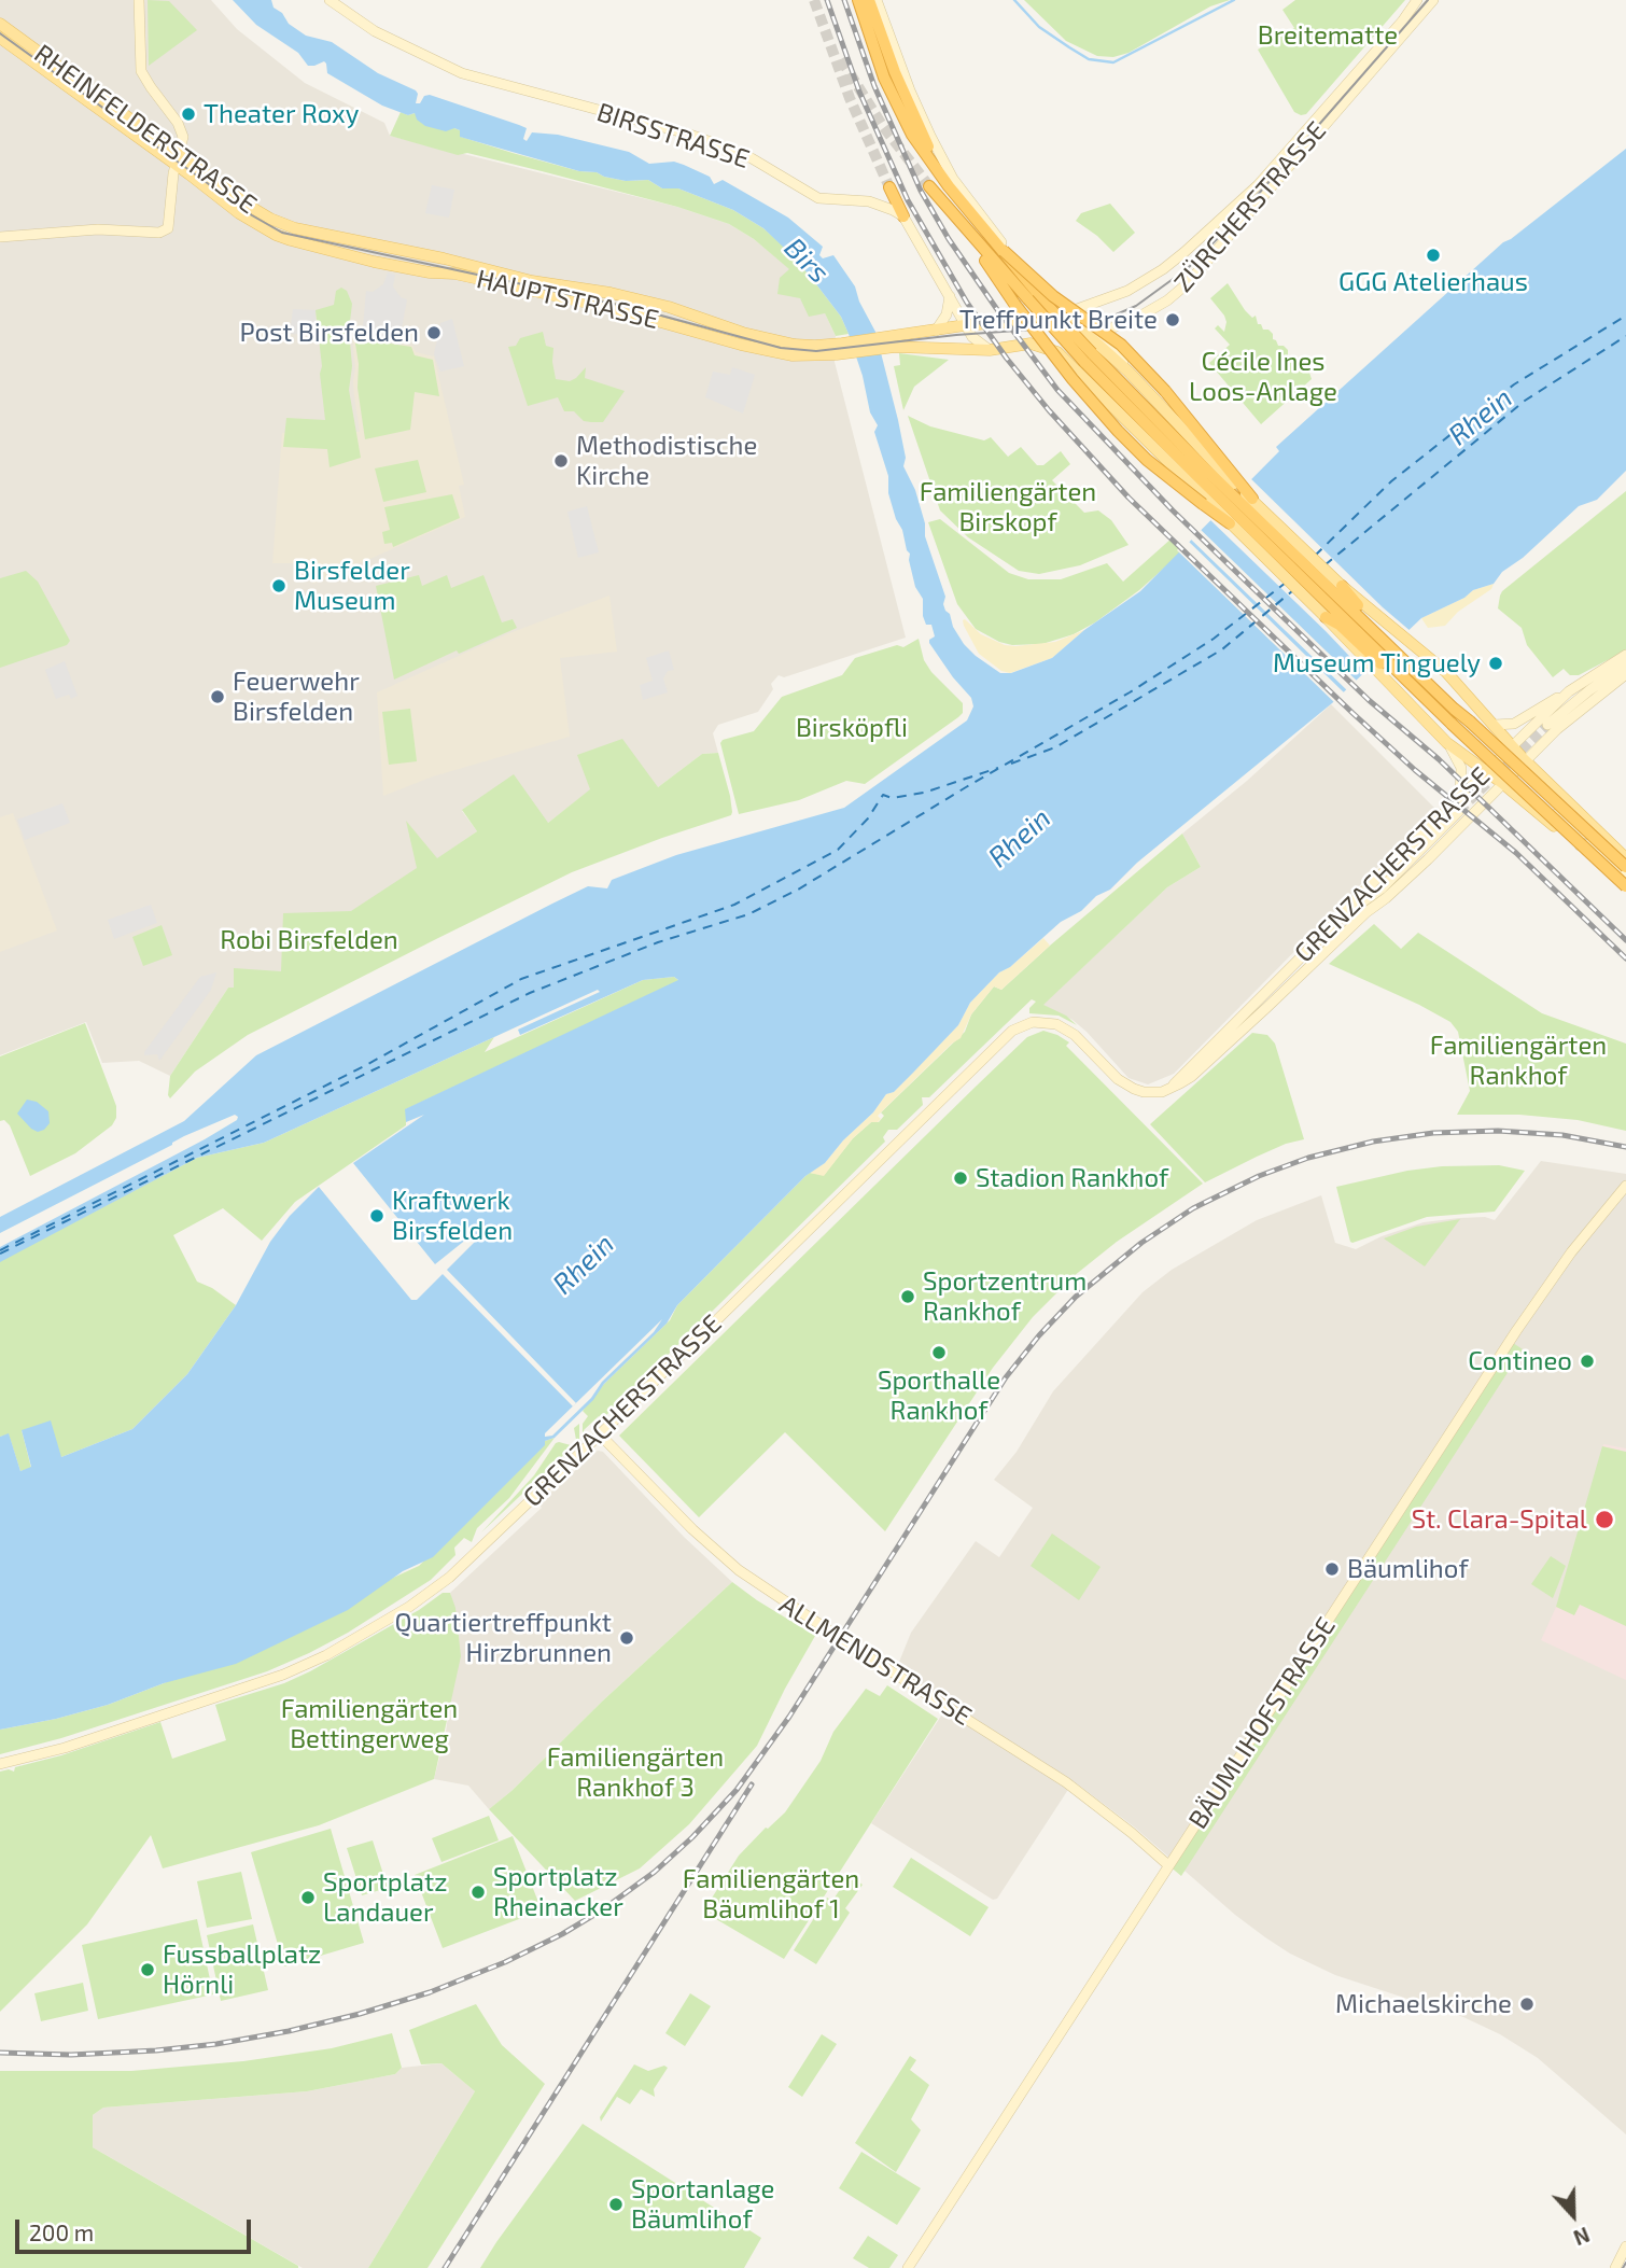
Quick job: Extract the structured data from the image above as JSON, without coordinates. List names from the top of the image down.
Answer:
{
  "streets": {
    "main road": [
      "RHEINFELDERSTRASSE",
      "BIRSSTRASSE",
      "ZÜRCHERSTRASSE",
      "HAUPTSTRASSE",
      "GRENZACHERSTRASSE",
      "ALLMENDSTRASSE",
      "BÄUMLIHOFSTRASSE"
    ]
  },
  "crossings": [
    ["RHEINFELDERSTRASSE", "HAUPTSTRASSE"],
    ["ZÜRCHERSTRASSE", "HAUPTSTRASSE"],
    ["GRENZACHERSTRASSE", "ALLMENDSTRASSE"],
    ["ALLMENDSTRASSE", "BÄUMLIHOFSTRASSE"]
  ],
  "water": ["Birs", "Rhein"],
  "parks": [
    "Breitematte",
    "Cécile Ines Loos-Anlage",
    "Familiengärten Birskopf",
    "Birsköpfli",
    "Robi Birsfelden",
    "Familiengärten Rankhof",
    "Familiengärten Bettingerweg",
    "Familiengärten Rankhof 3",
    "Familiengärten Bäumlihof 1"
  ],
  "places": [
    "Theater Roxy",
    "GGG Atelierhaus",
    "Treffpunkt Breite",
    "Post Birsfelden",
    "Methodistische Kirche",
    "Birsfelder Museum",
    "Museum Tinguely",
    "Feuerwehr Birsfelden",
    "Stadion Rankhof",
    "Kraftwerk Birsfelden",
    "Sportzentrum Rankhof",
    "Sporthalle Rankhof",
    "Contineo",
    "St. Clara-Spital",
    "Bäumlihof",
    "Quartiertreffpunkt Hirzbrunnen",
    "Sportplatz Rheinacker",
    "Sportplatz Landauer",
    "Fussballplatz Hörnli",
    "Michaelskirche",
    "Sportanlage Bäumlihof"
  ],
  "scale_bar": "200 m",
  "north": "bottom"
}
